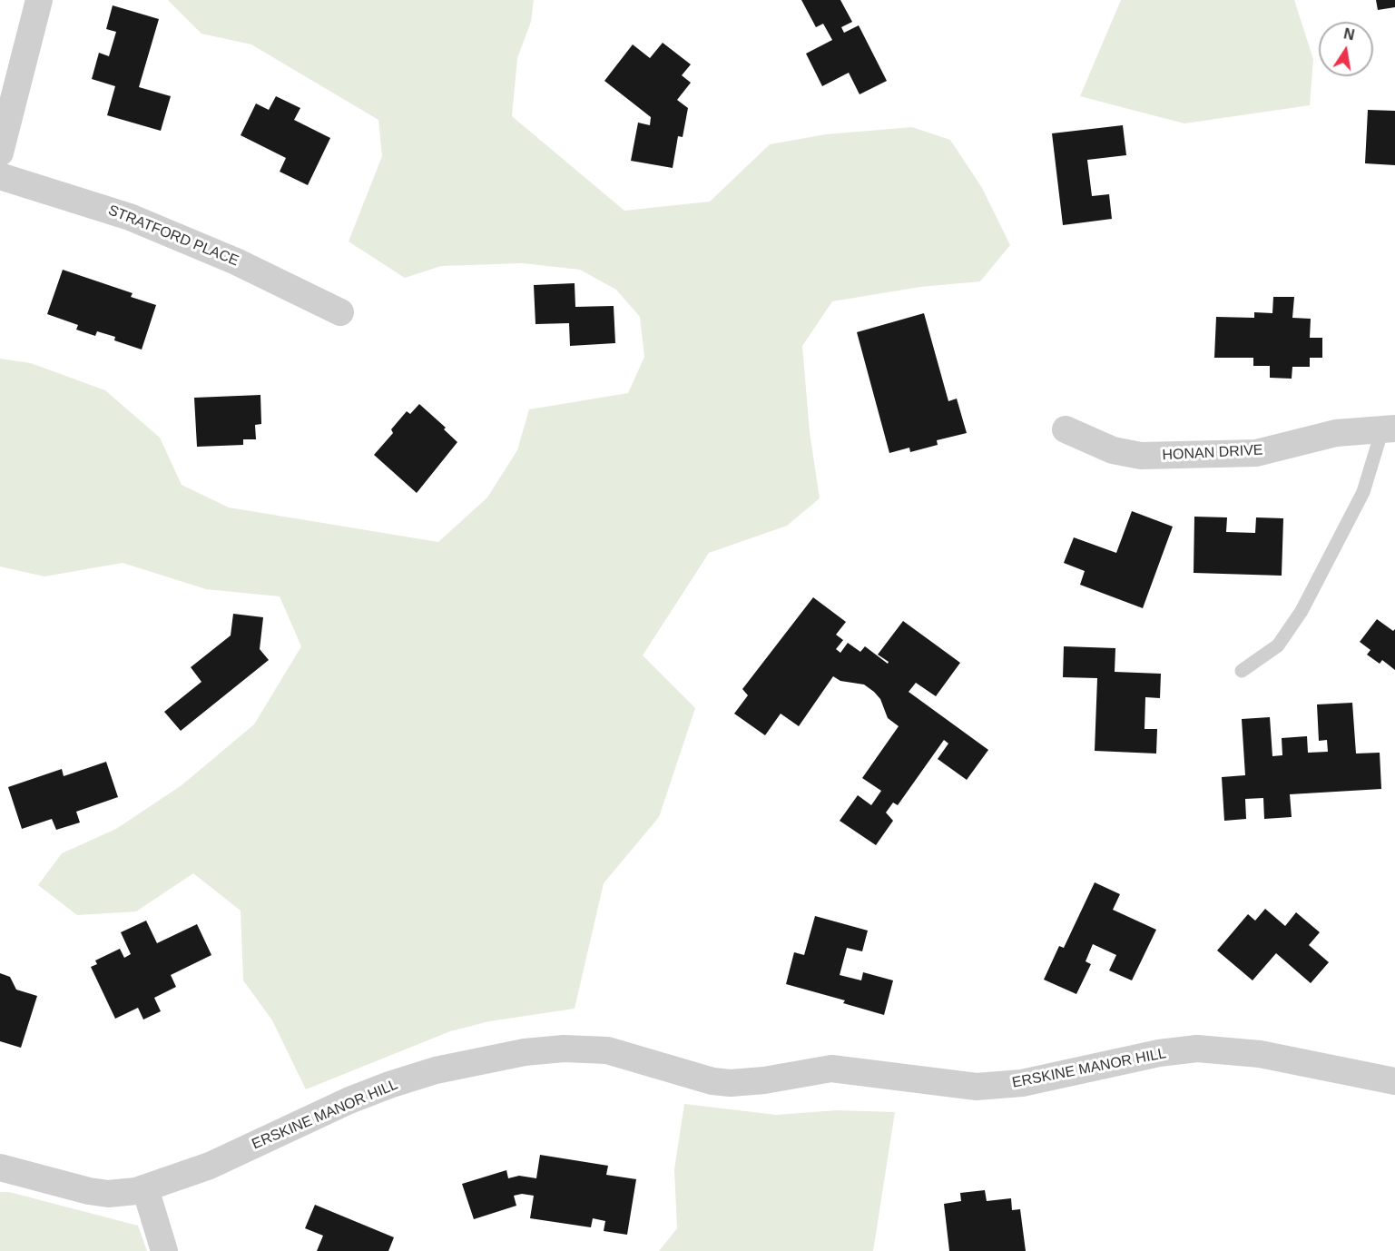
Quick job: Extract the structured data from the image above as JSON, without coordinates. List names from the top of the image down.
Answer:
{
  "streets": {
    "street": ["STRATFORD PLACE", "HONAN DRIVE", "ERSKINE MANOR HILL"]
  },
  "north": "top"
}
